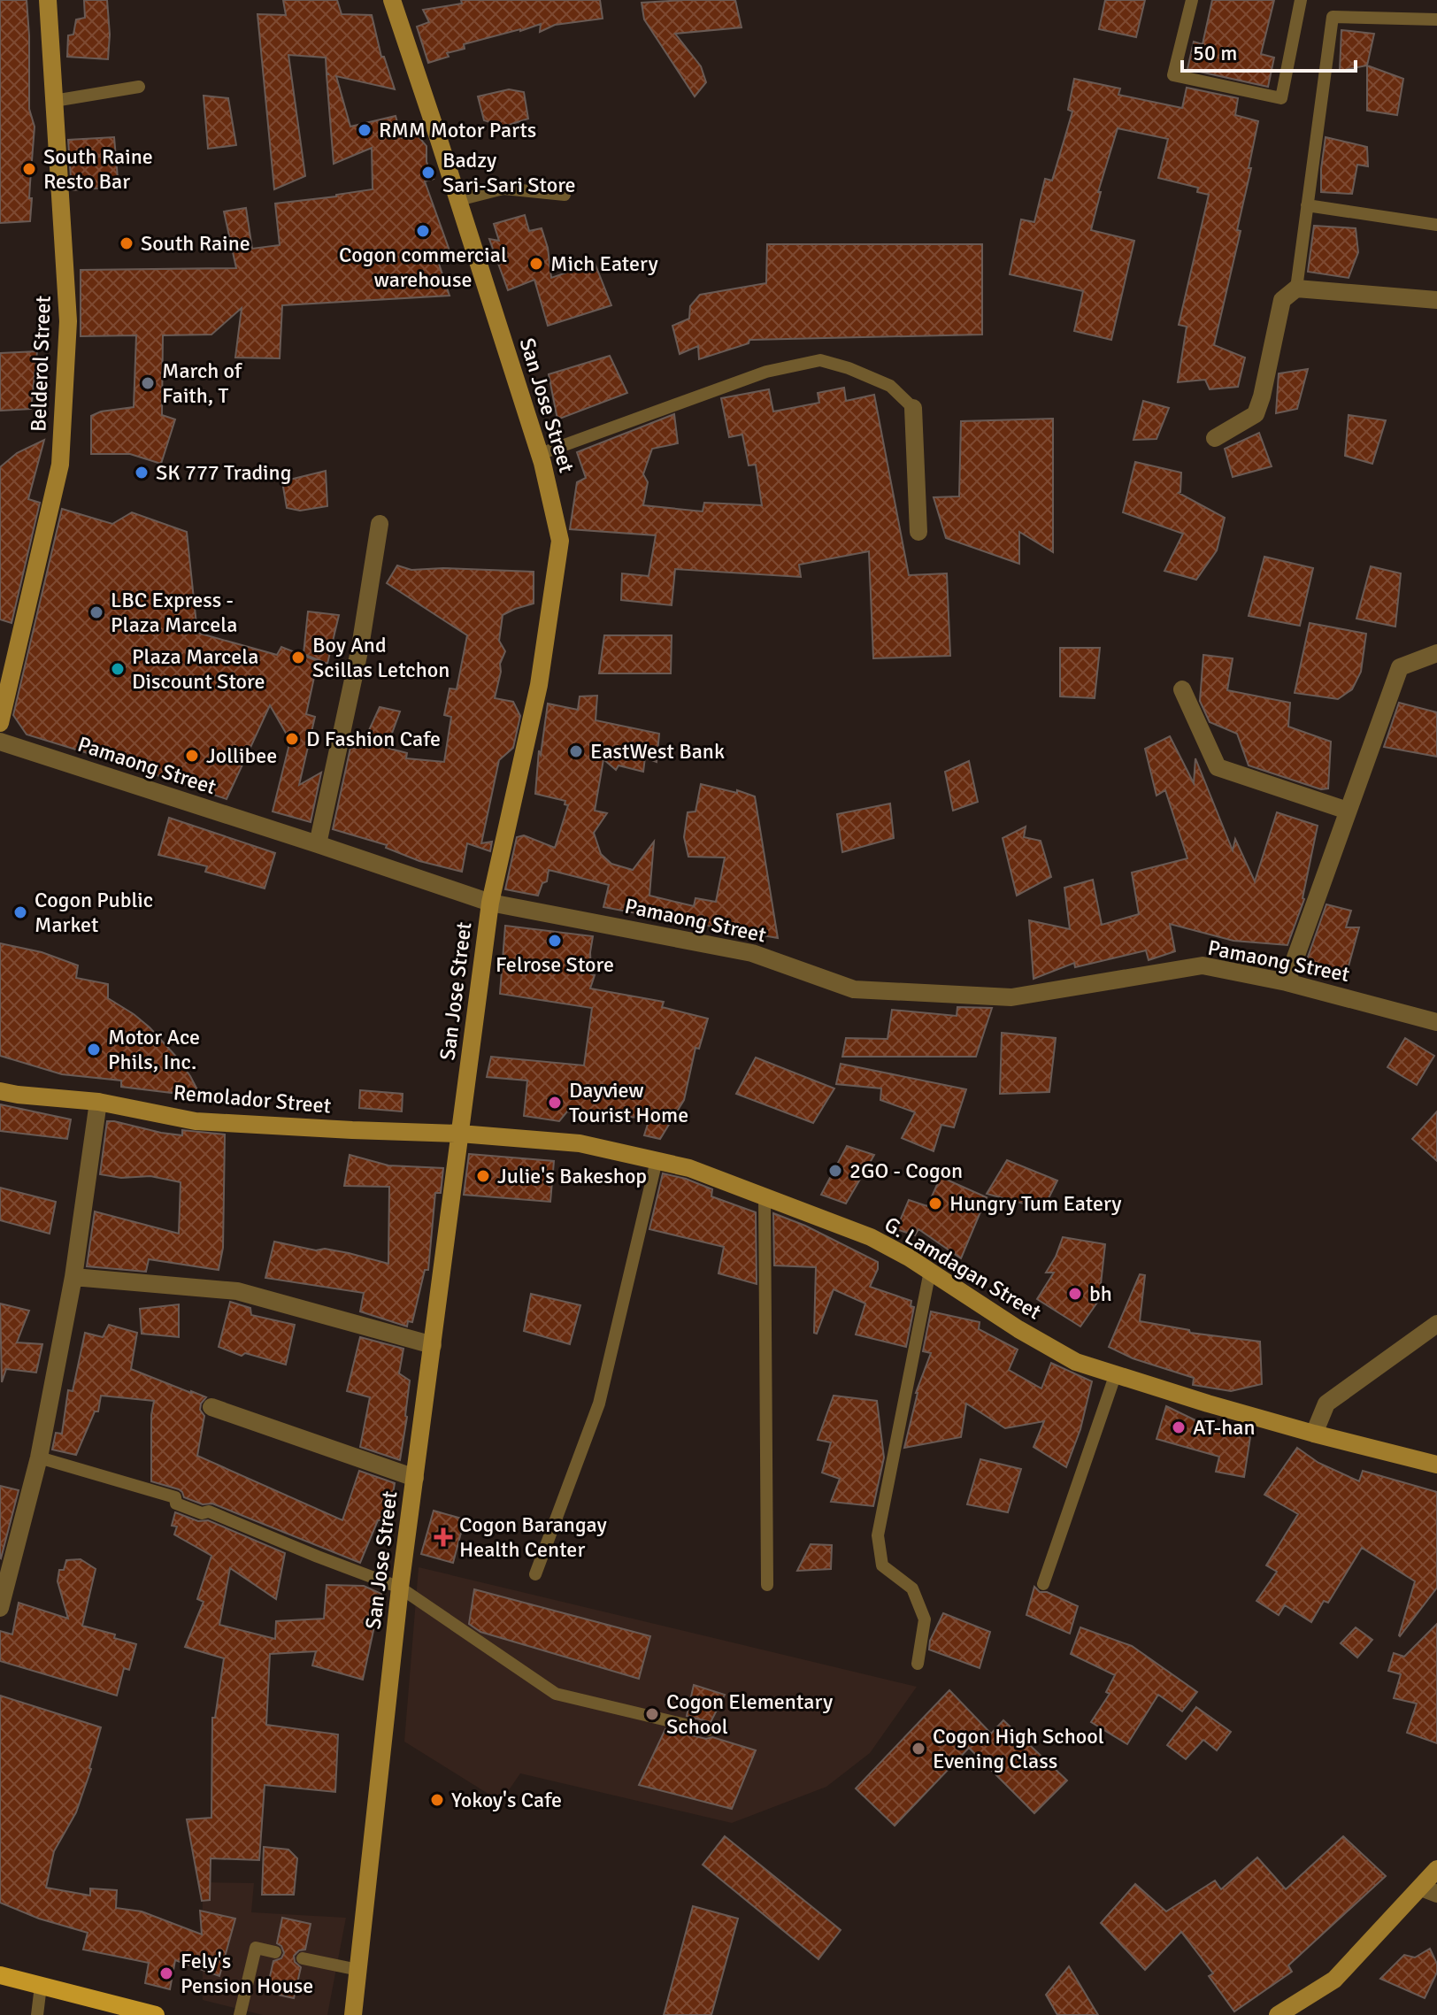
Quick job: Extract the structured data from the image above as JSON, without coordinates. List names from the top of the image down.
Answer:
{
  "streets": {
    "street": [
      "Belderol Street",
      "San Jose Street",
      "Pamaong Street",
      "Remolador Street",
      "G. Lamdagan Street"
    ]
  },
  "crossings": [
    ["San Jose Street", "Pamaong Street"],
    ["San Jose Street", "Remolador Street"],
    ["San Jose Street", "G. Lamdagan Street"],
    ["Remolador Street", "G. Lamdagan Street"]
  ],
  "places": {
    "other": [
      "RMM Motor Parts",
      "South Raine Resto Bar",
      "Badzy Sari-Sari Store",
      "Cogon commercial warehouse",
      "South Raine",
      "Mich Eatery",
      "March of Faith, T",
      "SK 777 Trading",
      "LBC Express - Plaza Marcela",
      "Boy And Scillas Letchon",
      "Plaza Marcela Discount Store",
      "D Fashion Cafe",
      "EastWest Bank",
      "Jollibee",
      "Cogon Public Market",
      "Felrose Store",
      "Motor Ace Phils, Inc.",
      "Dayview Tourist Home",
      "2GO - Cogon",
      "Julie's Bakeshop",
      "Hungry Tum Eatery",
      "bh",
      "AT-han",
      "Cogon Elementary School",
      "Cogon High School Evening Class",
      "Yokoy's Cafe",
      "Fely's Pension House"
    ],
    "health": ["Cogon Barangay Health Center"]
  },
  "scale_bar": "50 m"
}
